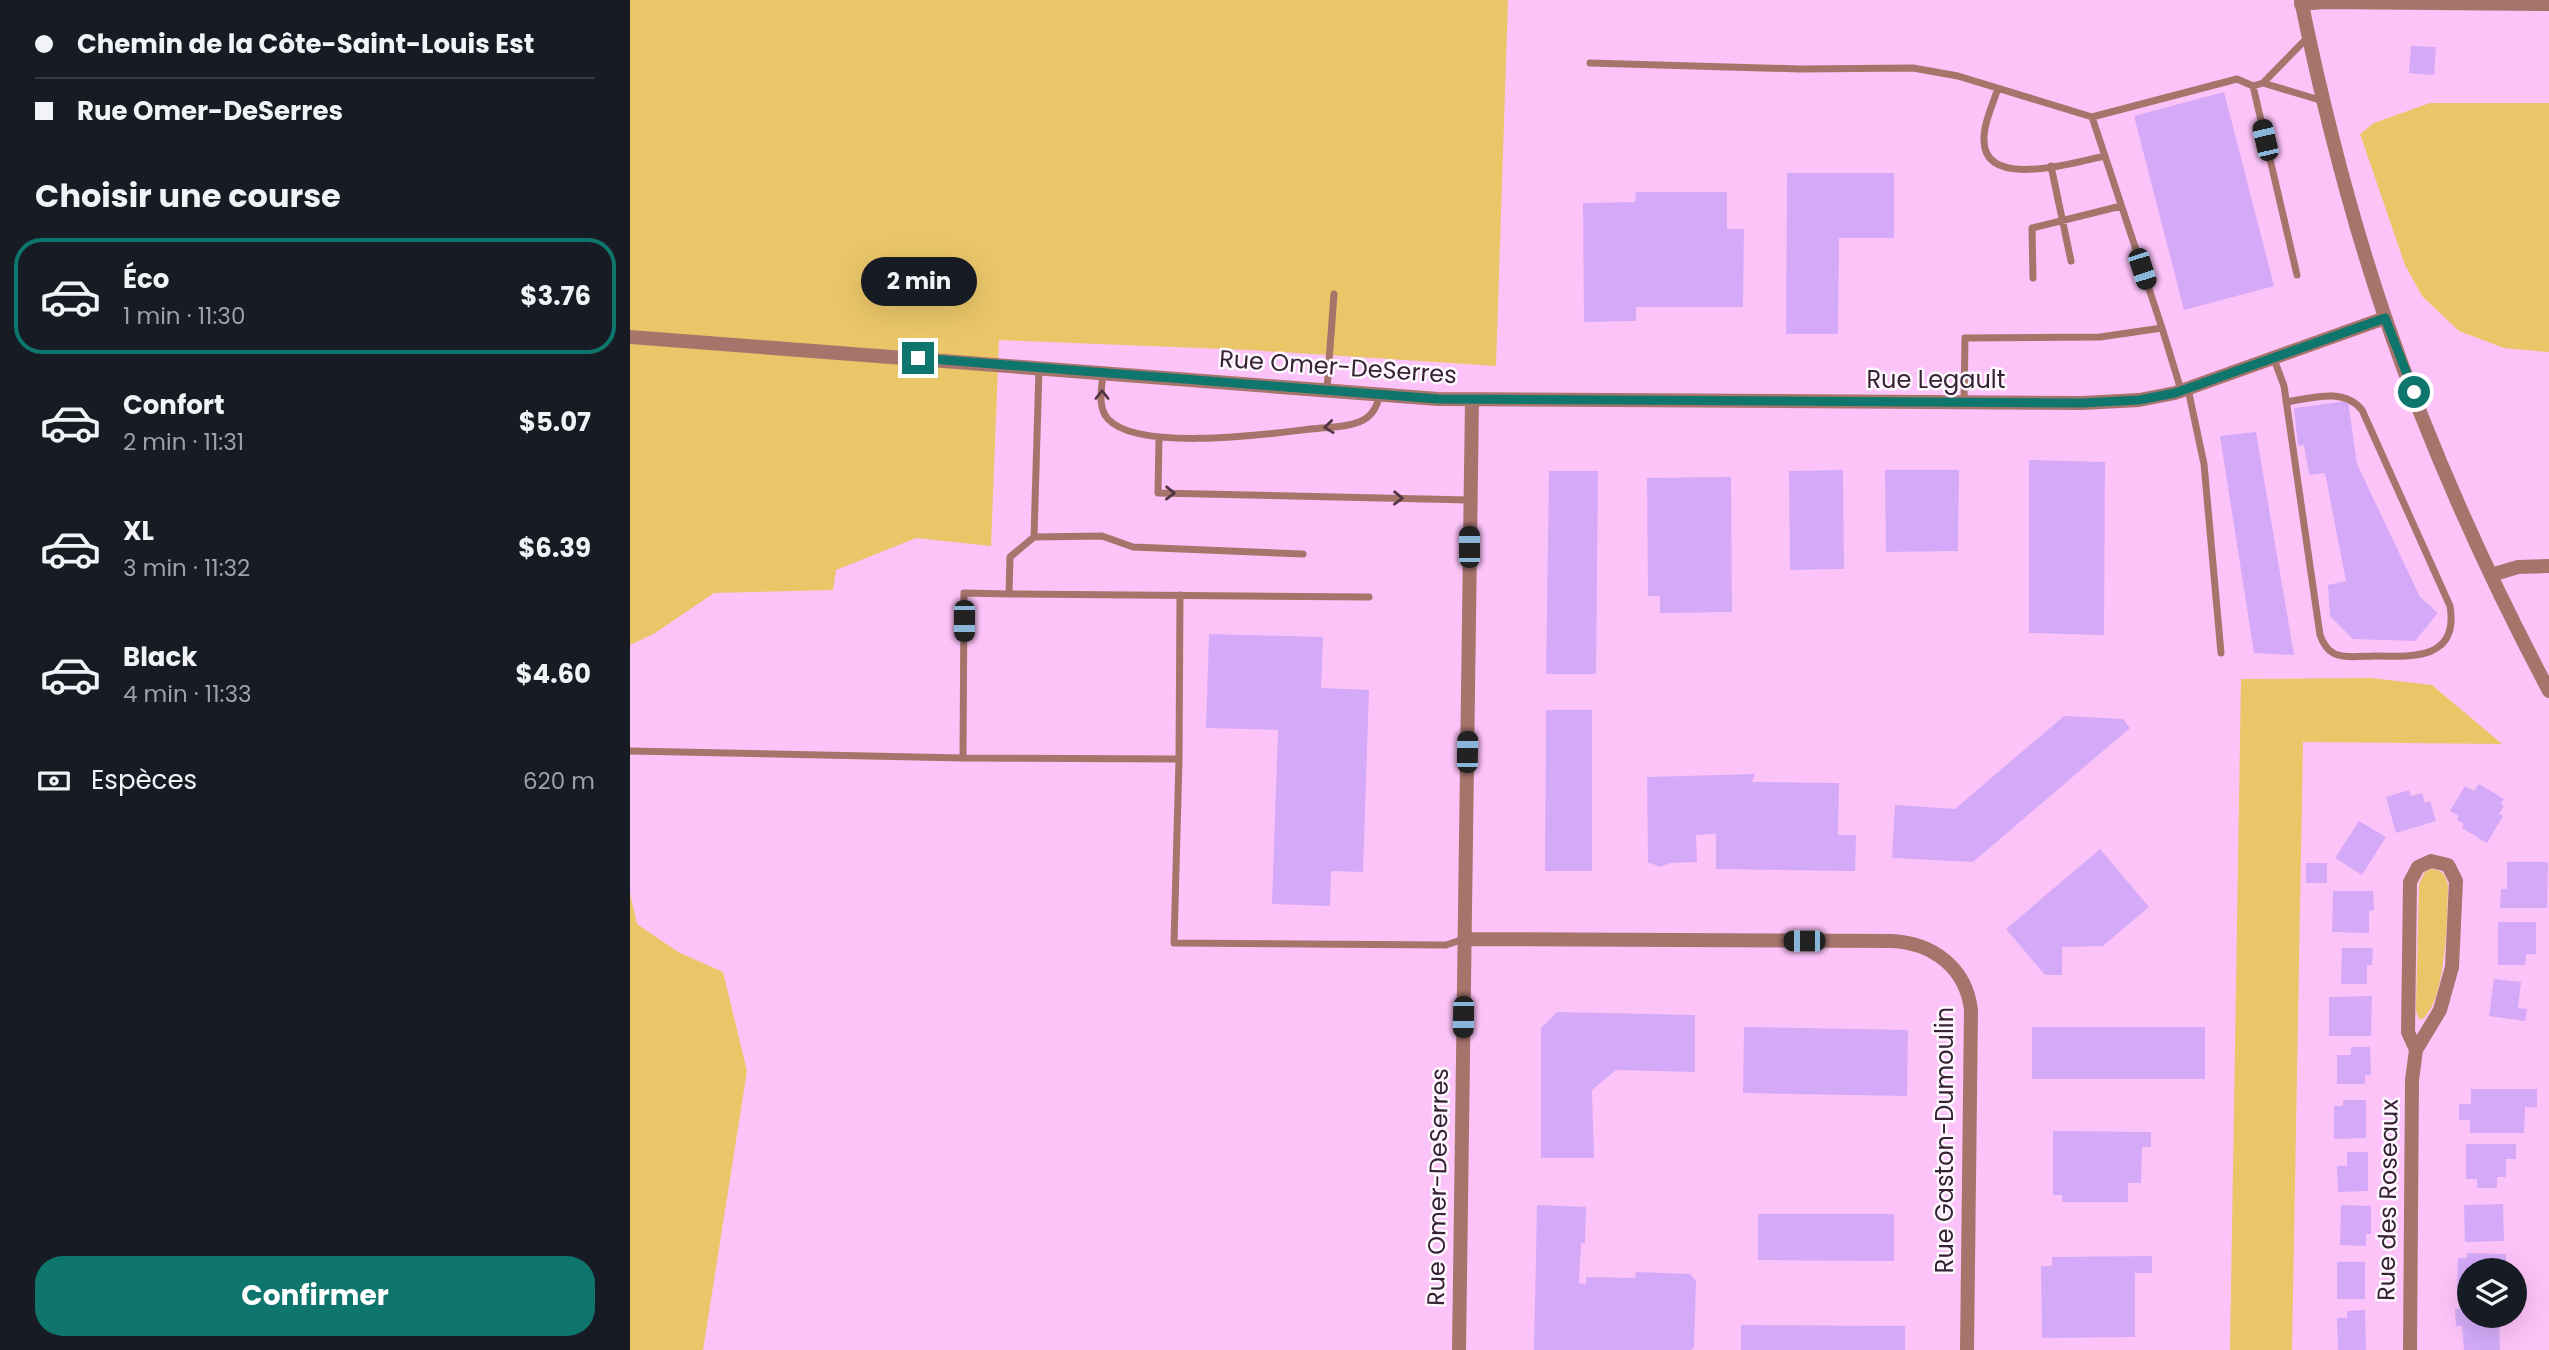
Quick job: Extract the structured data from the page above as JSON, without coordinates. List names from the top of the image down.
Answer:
{
  "streets": {
    "street": [
      "Rue Omer-DeSerres",
      "Rue Legault",
      "Rue Gaston-Dumoulin",
      "Rue des Roseaux"
    ]
  },
  "crossings": [
    ["Rue Omer-DeSerres", "Rue Legault"],
    ["Rue Omer-DeSerres", "Rue Gaston-Dumoulin"]
  ],
  "page": {
    "banner": ["Chemin de la Côte-Saint-Louis Est", "Rue Omer-DeSerres"],
    "heading": "Choisir une course",
    "list": [
      {
        "name": "Éco",
        "note": "1 min · 11:30",
        "value": "$3.76"
      },
      {
        "name": "Confort",
        "note": "2 min · 11:31",
        "value": "$5.07"
      },
      {
        "name": "XL",
        "note": "3 min · 11:32",
        "value": "$6.39"
      },
      {
        "name": "Black",
        "note": "4 min · 11:33",
        "value": "$4.60"
      }
    ],
    "bubble": "2 min",
    "pay": ["Espèces", "620 m"],
    "buttons": "Confirmer"
  }
}
